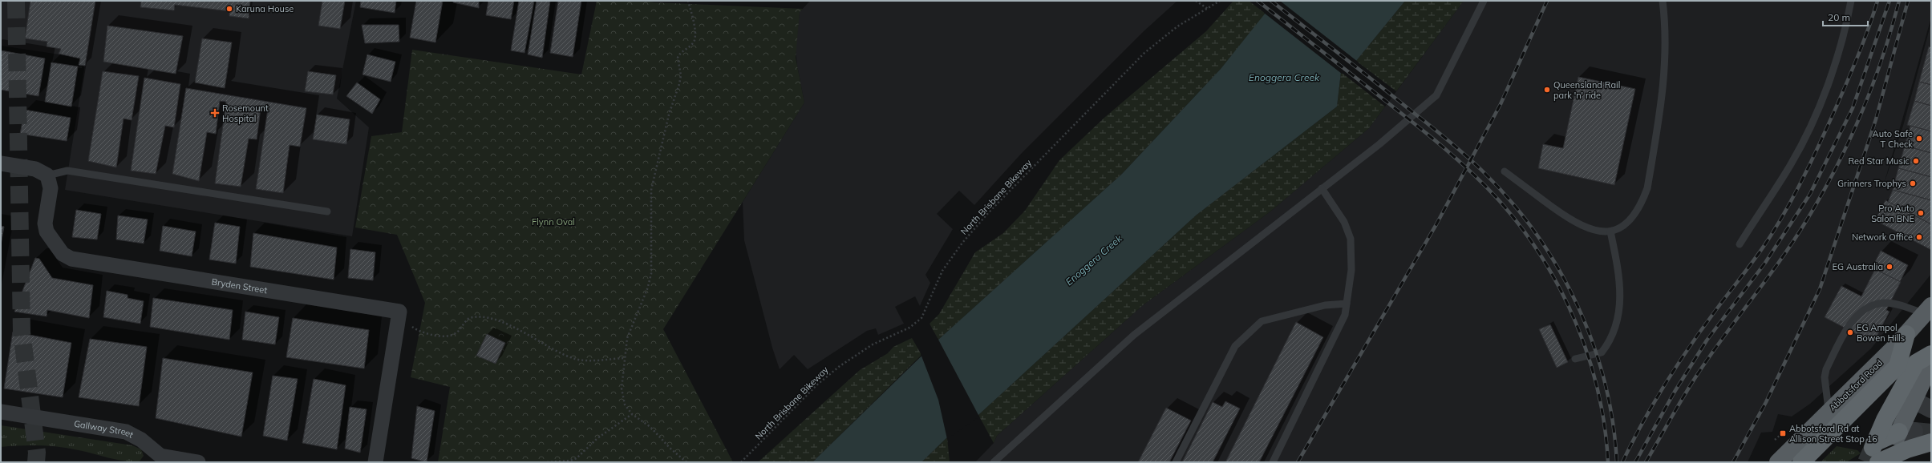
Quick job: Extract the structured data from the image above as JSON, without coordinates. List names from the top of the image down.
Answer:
{
  "streets": {
    "highway": ["Abbotsford Road"],
    "street": ["Bryden Street", "Gallway Street"],
    "path": ["North Brisbane Bikeway"]
  },
  "water": ["Enoggera Creek"],
  "parks": ["Flynn Oval"],
  "places": {
    "other": [
      "Karuna House",
      "Queensland Rail park 'n' ride",
      "Auto Safe T Check",
      "Red Star Music",
      "Grinners Trophys",
      "Pro Auto Salon BNE",
      "Network Office",
      "EG Australia",
      "EG Ampol Bowen Hills"
    ],
    "health": ["Rosemount Hospital"],
    "transit": ["Abbotsford Rd at Allison Street Stop 16"]
  },
  "scale_bar": "20 m"
}
